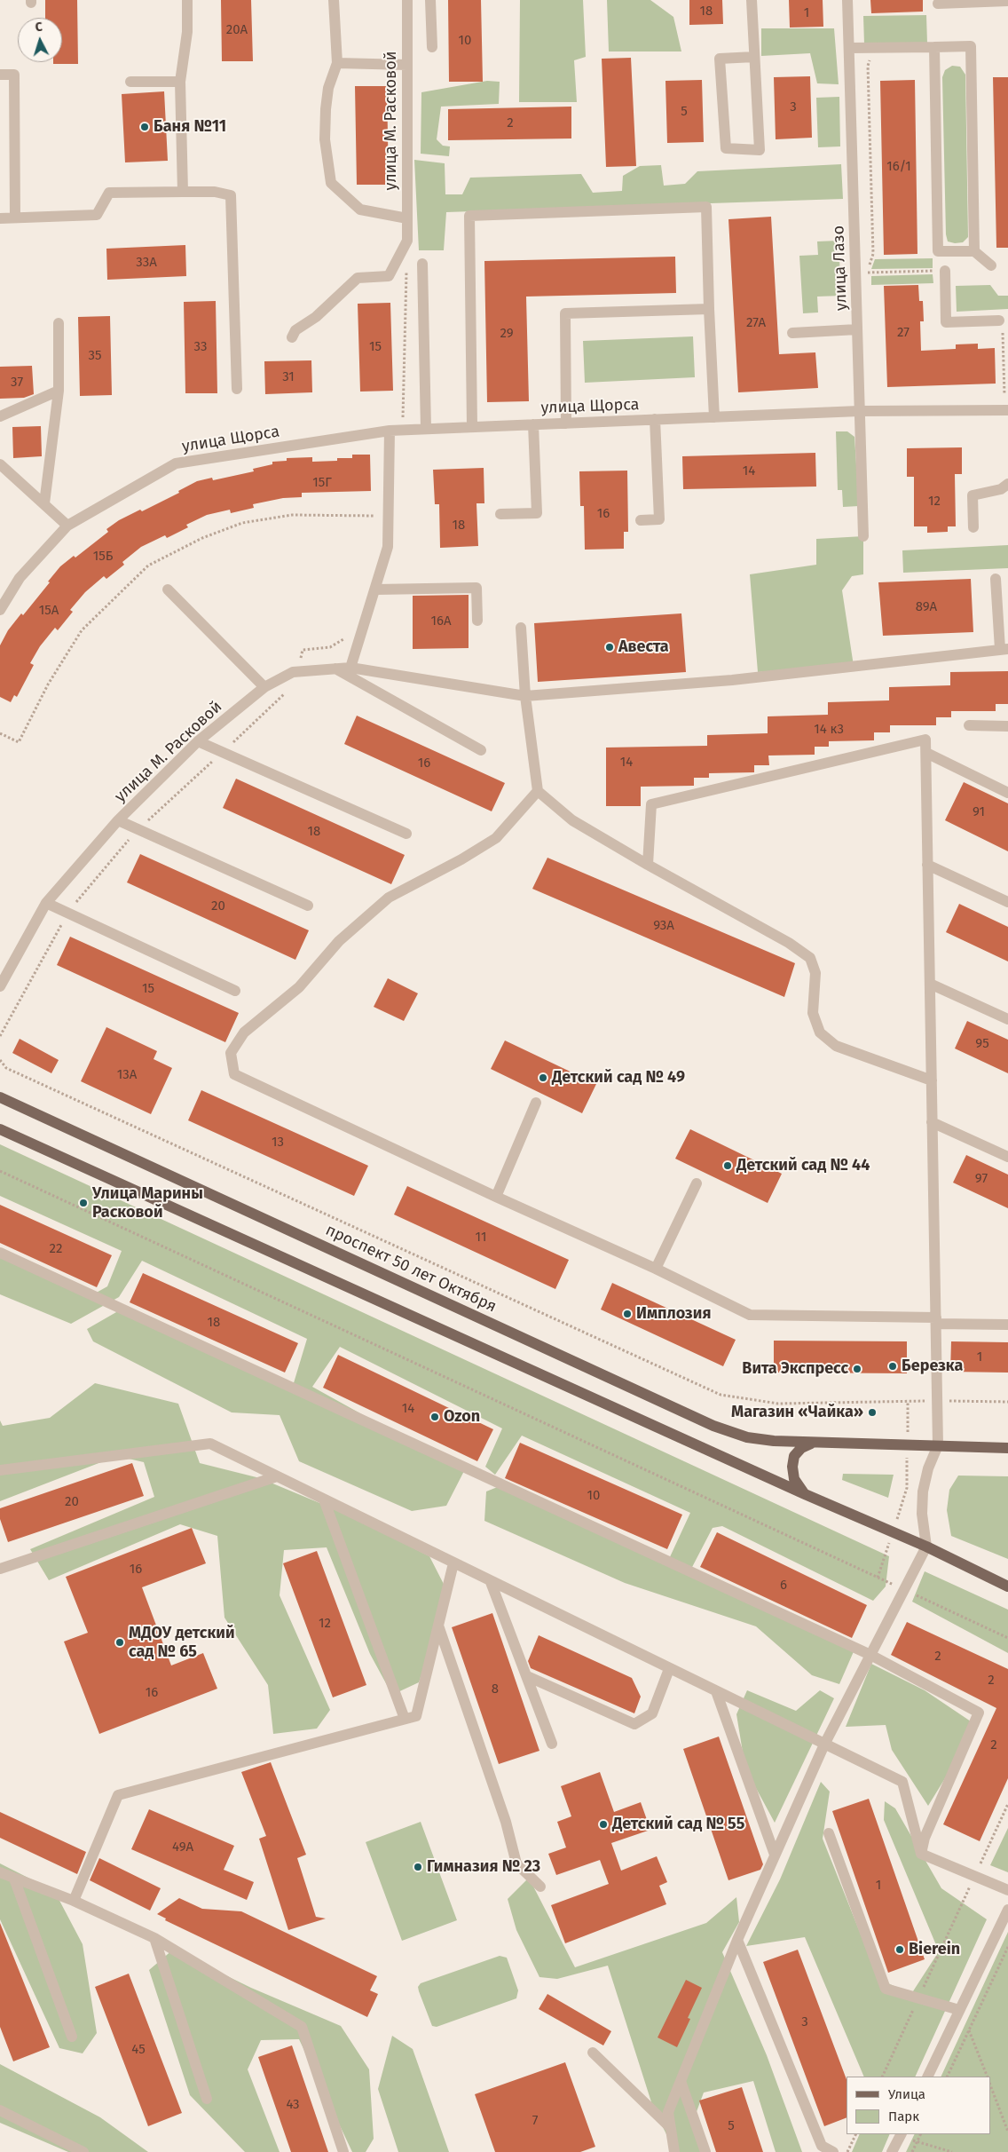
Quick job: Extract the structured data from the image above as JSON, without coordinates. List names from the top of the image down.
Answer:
{
  "streets": {
    "main road": ["проспект 50 лет Октября"],
    "street": ["улица М. Расковой", "улица Лазо", "улица Щорса"]
  },
  "crossings": [
    ["улица Лазо", "улица Щорса"]
  ],
  "places": [
    "Баня №11",
    "Авеста",
    "Детский сад № 49",
    "Детский сад № 44",
    "Улица Марины Расковой",
    "Имплозия",
    "Березка",
    "Вита Экспресс",
    "Магазин «Чайка»",
    "Ozon",
    "МДОУ детский сад № 65",
    "Детский сад № 55",
    "Гимназия № 23",
    "Bierein"
  ],
  "house_numbers": [
    "18",
    "1",
    "20А",
    "10",
    "3",
    "5",
    "2",
    "16/1",
    "33А",
    "27А",
    "27",
    "29",
    "33",
    "15",
    "35",
    "31",
    "37",
    "14",
    "15Г",
    "12",
    "16",
    "18",
    "15Б",
    "89А",
    "15А",
    "16А",
    "14 к3",
    "14",
    "16",
    "91",
    "18",
    "20",
    "93А",
    "15",
    "95",
    "13А",
    "13",
    "97",
    "11",
    "22",
    "18",
    "1",
    "14",
    "10",
    "20",
    "16",
    "6",
    "12",
    "2",
    "2",
    "8",
    "16",
    "2",
    "49А",
    "1",
    "3",
    "45",
    "43",
    "7",
    "5"
  ],
  "legend": ["Улица", "Парк"],
  "north": "top"
}
